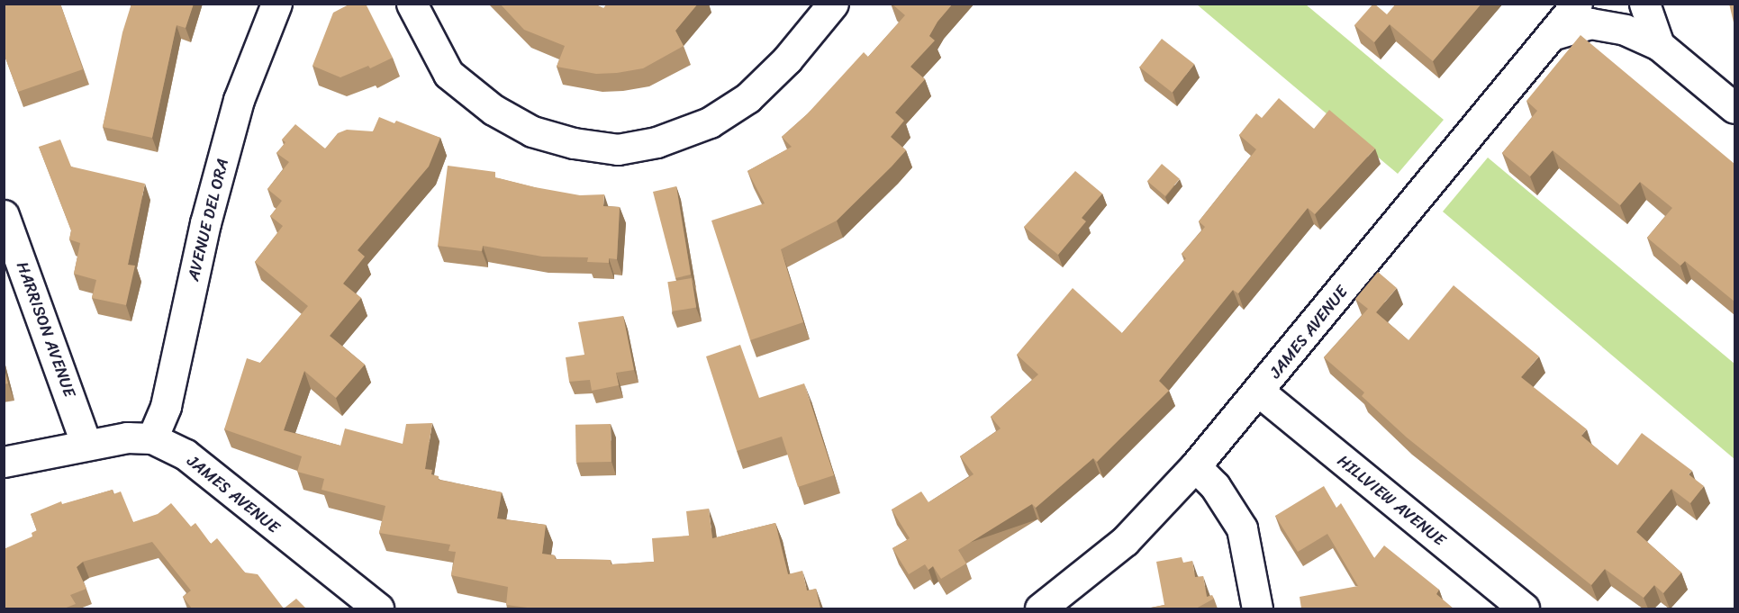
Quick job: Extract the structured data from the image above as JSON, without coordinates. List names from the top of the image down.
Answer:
{
  "streets": {
    "street": [
      "AVENUE DEL ORA",
      "HARRISON AVENUE",
      "JAMES AVENUE",
      "HILLVIEW AVENUE"
    ]
  },
  "crossings": [
    ["AVENUE DEL ORA", "JAMES AVENUE"],
    ["HARRISON AVENUE", "JAMES AVENUE"],
    ["JAMES AVENUE", "HILLVIEW AVENUE"]
  ]
}
